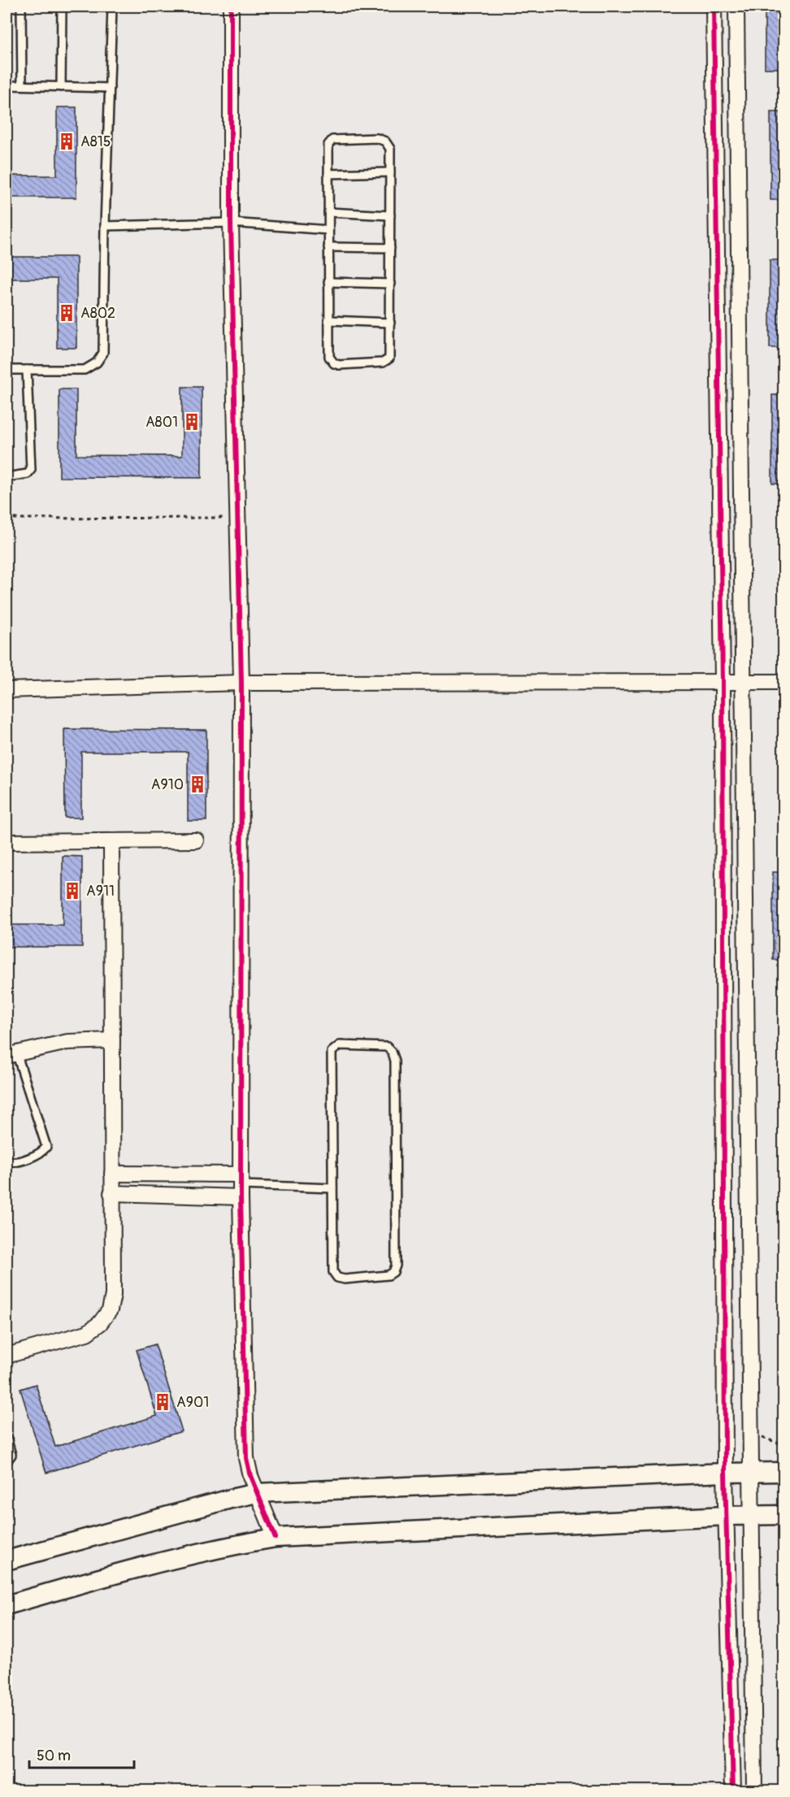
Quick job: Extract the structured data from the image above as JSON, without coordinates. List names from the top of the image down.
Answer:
{
  "places": {
    "building": [
      "A815",
      "A802",
      "A801",
      "A910",
      "A911",
      "A901"
    ]
  },
  "scale_bar": "50 m"
}
